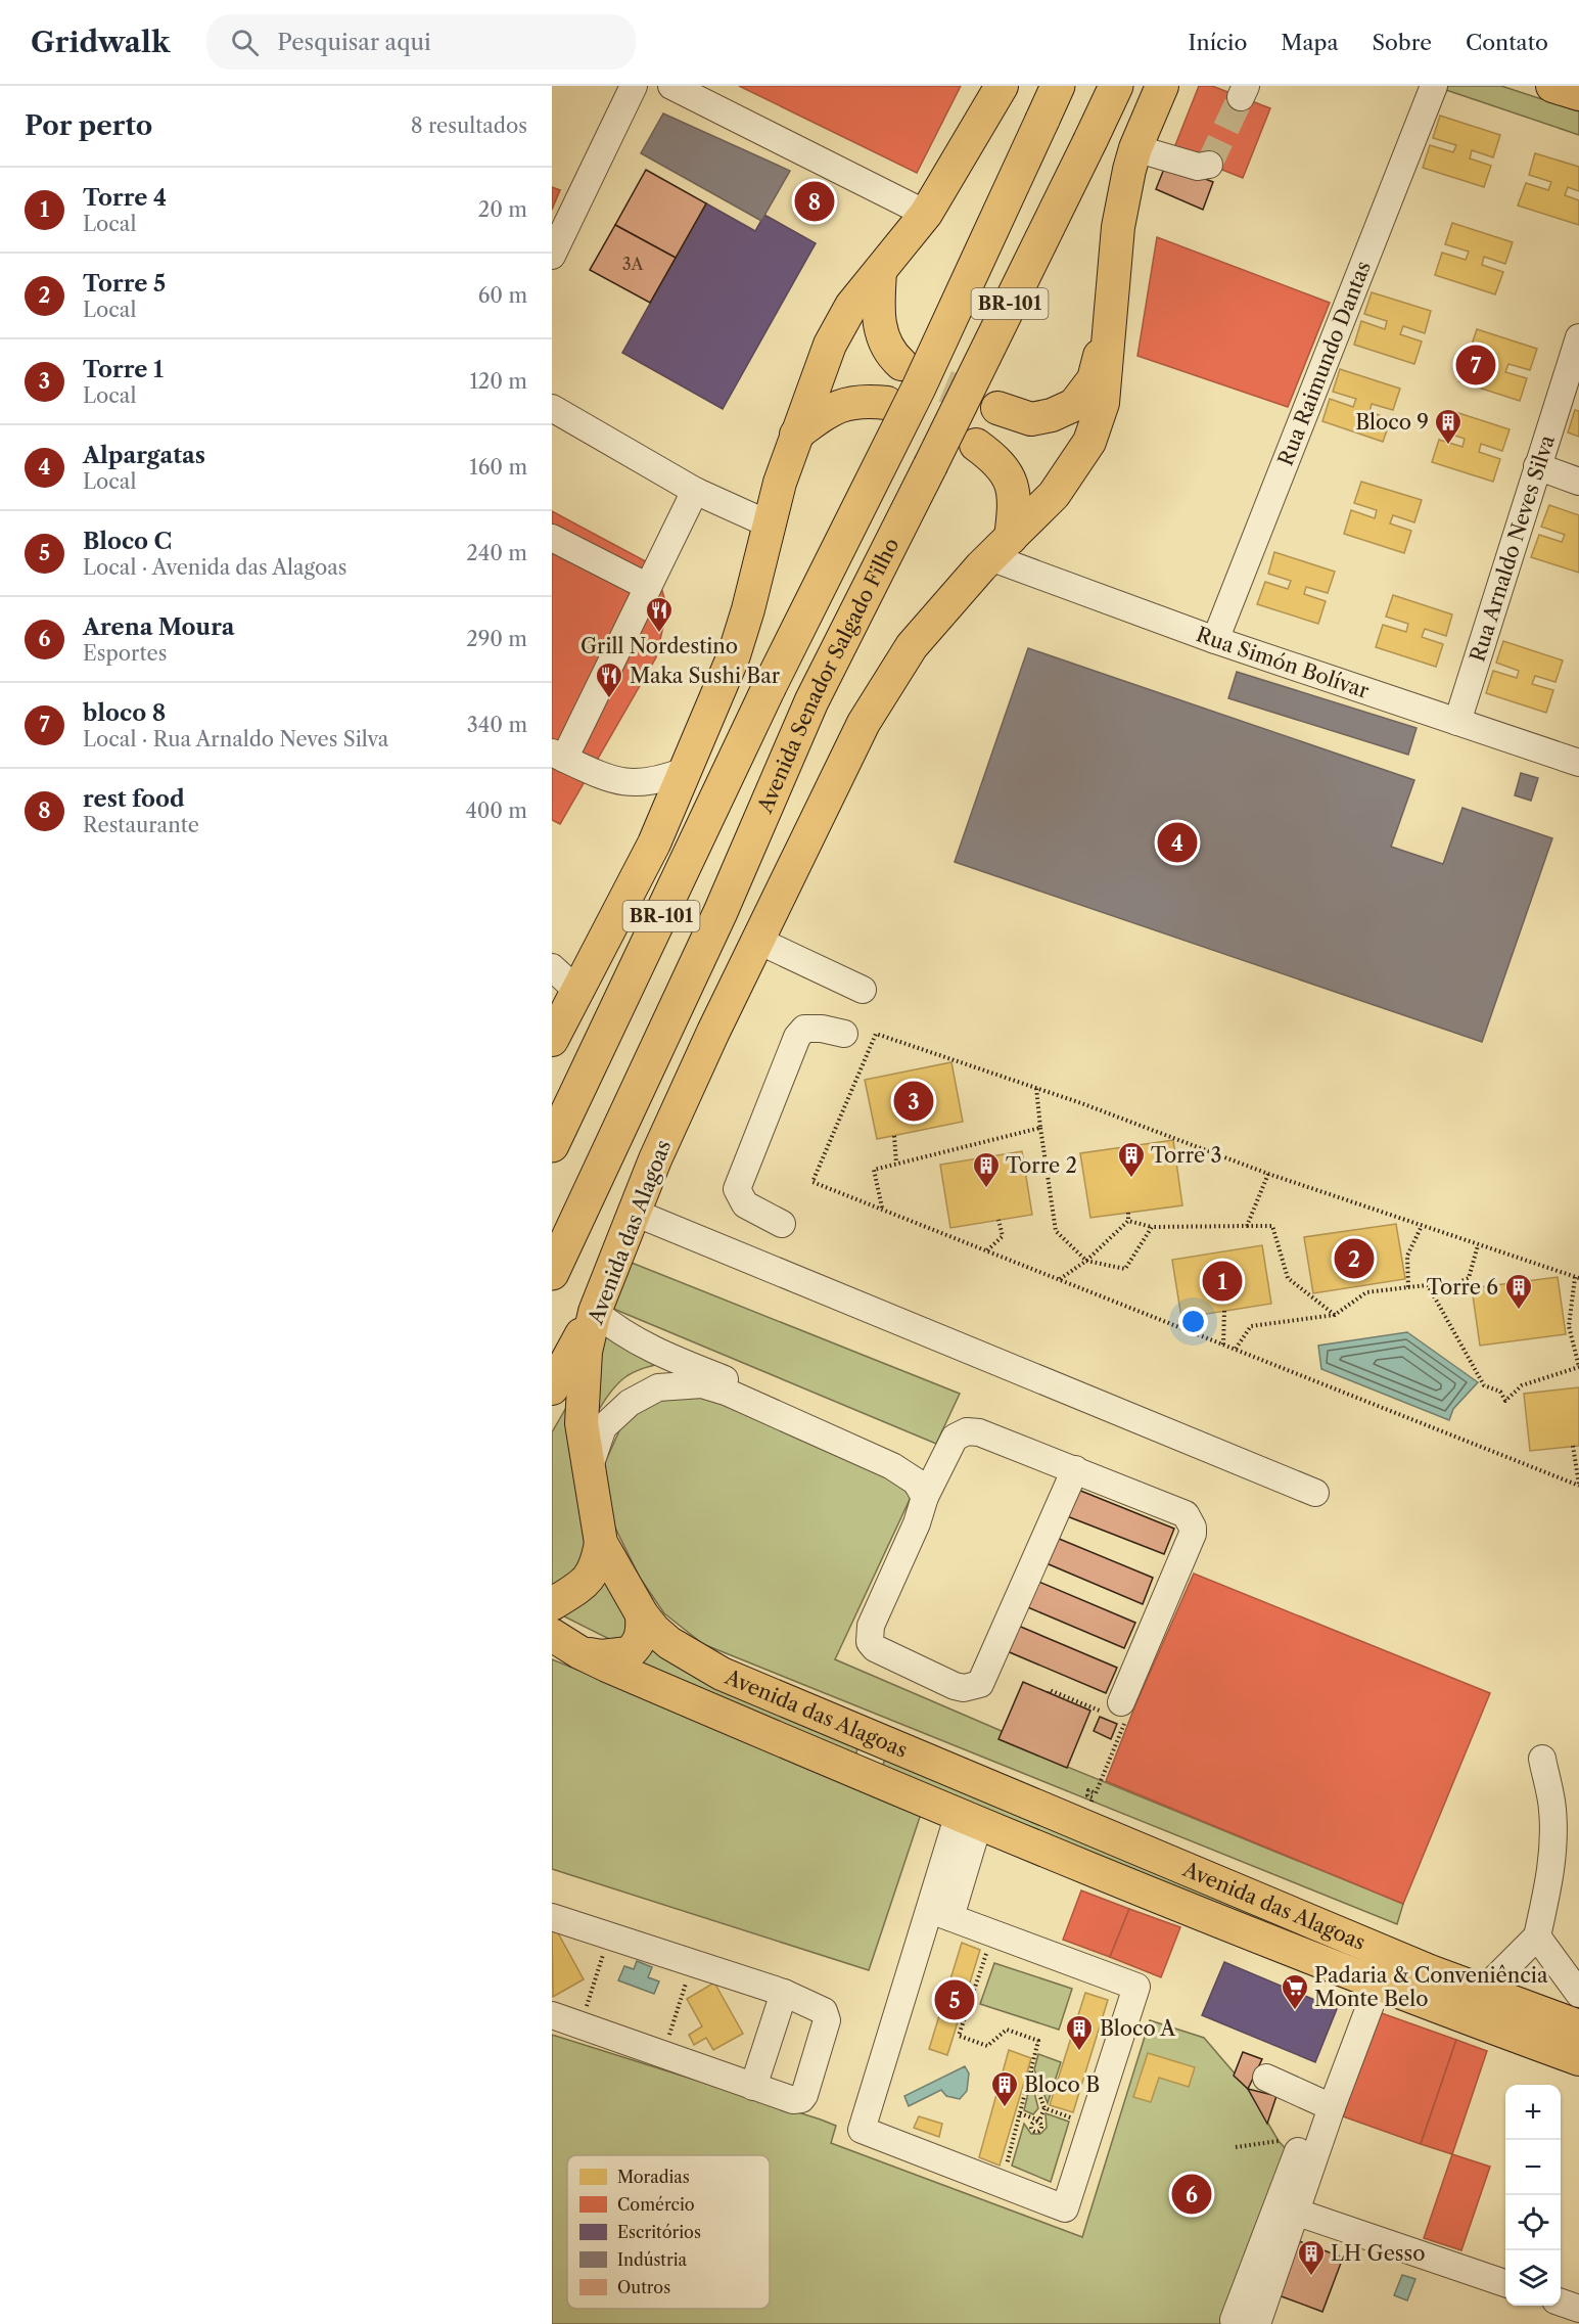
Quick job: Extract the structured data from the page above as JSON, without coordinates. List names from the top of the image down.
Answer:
{
  "streets": {
    "highway": ["BR-101", "Avenida Senador Salgado Filho"],
    "main road": ["Avenida das Alagoas"],
    "street": ["Rua Raimundo Dantas", "Rua Arnaldo Neves Silva", "Rua Simón Bolívar"]
  },
  "crossings": [
    ["Rua Raimundo Dantas", "Rua Simón Bolívar"],
    ["Rua Arnaldo Neves Silva", "Rua Simón Bolívar"]
  ],
  "places": {
    "building": [
      "Bloco 9",
      "Torre 3",
      "Torre 2",
      "Torre 6",
      "Bloco A",
      "Bloco B",
      "LH Gesso"
    ],
    "restaurant": ["Grill Nordestino", "Maka Sushi Bar"],
    "supermarket": ["Padaria & Conveniência Monte Belo"]
  },
  "house_numbers": ["3A"],
  "legend": [
    "Moradias",
    "Comércio",
    "Escritórios",
    "Indústria",
    "Outros"
  ],
  "page": {
    "header": "Gridwalk",
    "search": "Pesquisar aqui",
    "nav": [
      "Início",
      "Mapa",
      "Sobre",
      "Contato"
    ],
    "heading": ["Por perto", "8 resultados"],
    "list": [
      {
        "mark": "1",
        "name": "Torre 4",
        "note": "Local",
        "value": "20 m"
      },
      {
        "mark": "2",
        "name": "Torre 5",
        "note": "Local",
        "value": "60 m"
      },
      {
        "mark": "3",
        "name": "Torre 1",
        "note": "Local",
        "value": "120 m"
      },
      {
        "mark": "4",
        "name": "Alpargatas",
        "note": "Local",
        "value": "160 m"
      },
      {
        "mark": "5",
        "name": "Bloco C",
        "note": "Local · Avenida das Alagoas",
        "value": "240 m"
      },
      {
        "mark": "6",
        "name": "Arena Moura",
        "note": "Esportes",
        "value": "290 m"
      },
      {
        "mark": "7",
        "name": "bloco 8",
        "note": "Local · Rua Arnaldo Neves Silva",
        "value": "340 m"
      },
      {
        "mark": "8",
        "name": "rest food",
        "note": "Restaurante",
        "value": "400 m"
      }
    ],
    "pins": [
      "8",
      "7",
      "4",
      "3",
      "2",
      "1",
      "5",
      "6"
    ],
    "map_buttons": ["+", "−"]
  }
}
